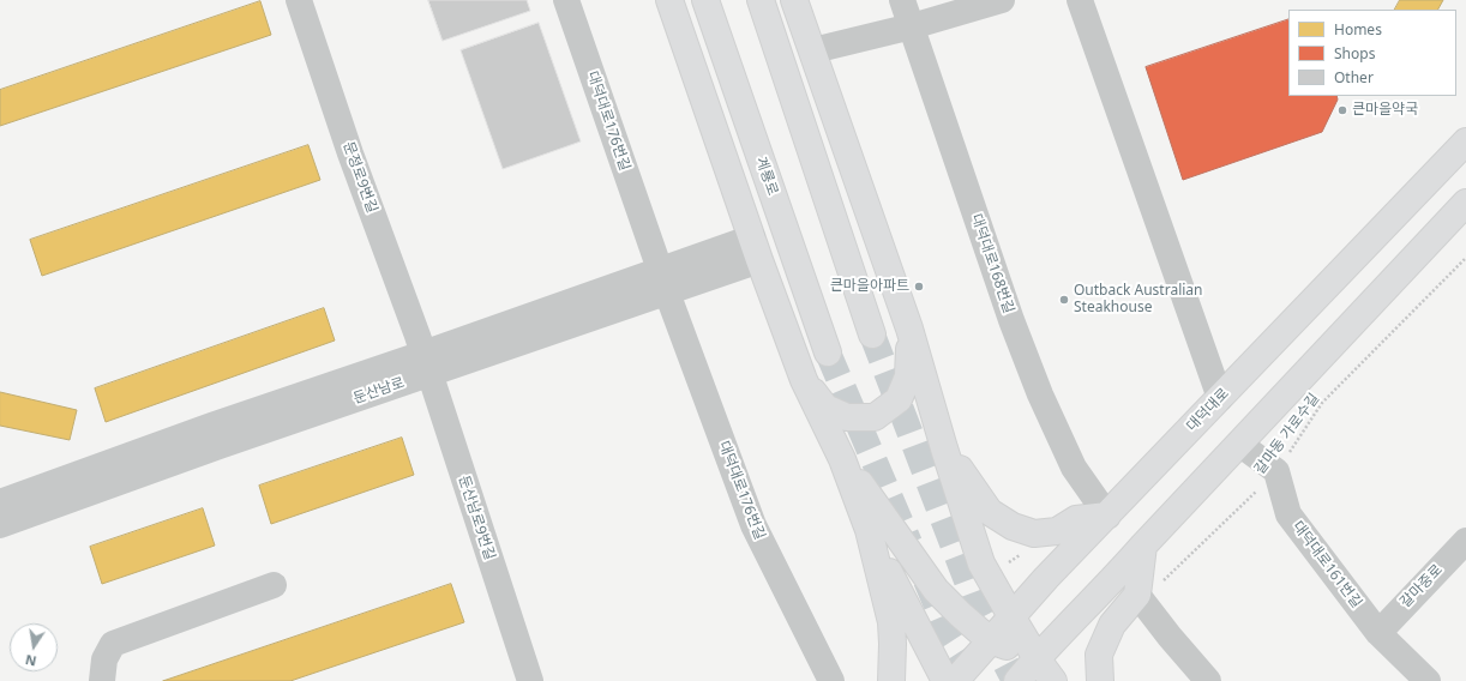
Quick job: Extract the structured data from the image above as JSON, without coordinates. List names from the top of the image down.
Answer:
{
  "streets": {
    "main road": ["계룡로", "대덕대로"],
    "street": [
      "대덕대로176번길",
      "문정로9번길",
      "대덕대로168번길",
      "둔산남로",
      "둔산남로9번길",
      "대덕대로161번길",
      "갈마중로"
    ],
    "path": ["갈마동 가로수길"]
  },
  "crossings": [
    ["대덕대로176번길", "둔산남로"],
    ["문정로9번길", "둔산남로"],
    ["문정로9번길", "둔산남로9번길"],
    ["대덕대로168번길", "대덕대로"],
    ["둔산남로", "둔산남로9번길"],
    ["갈마동 가로수길", "대덕대로161번길"],
    ["대덕대로161번길", "갈마중로"]
  ],
  "places": ["큰마을약국", "큰마을아파트", "Outback Australian Steakhouse"],
  "legend": ["Homes", "Shops", "Other"],
  "north": "bottom"
}
